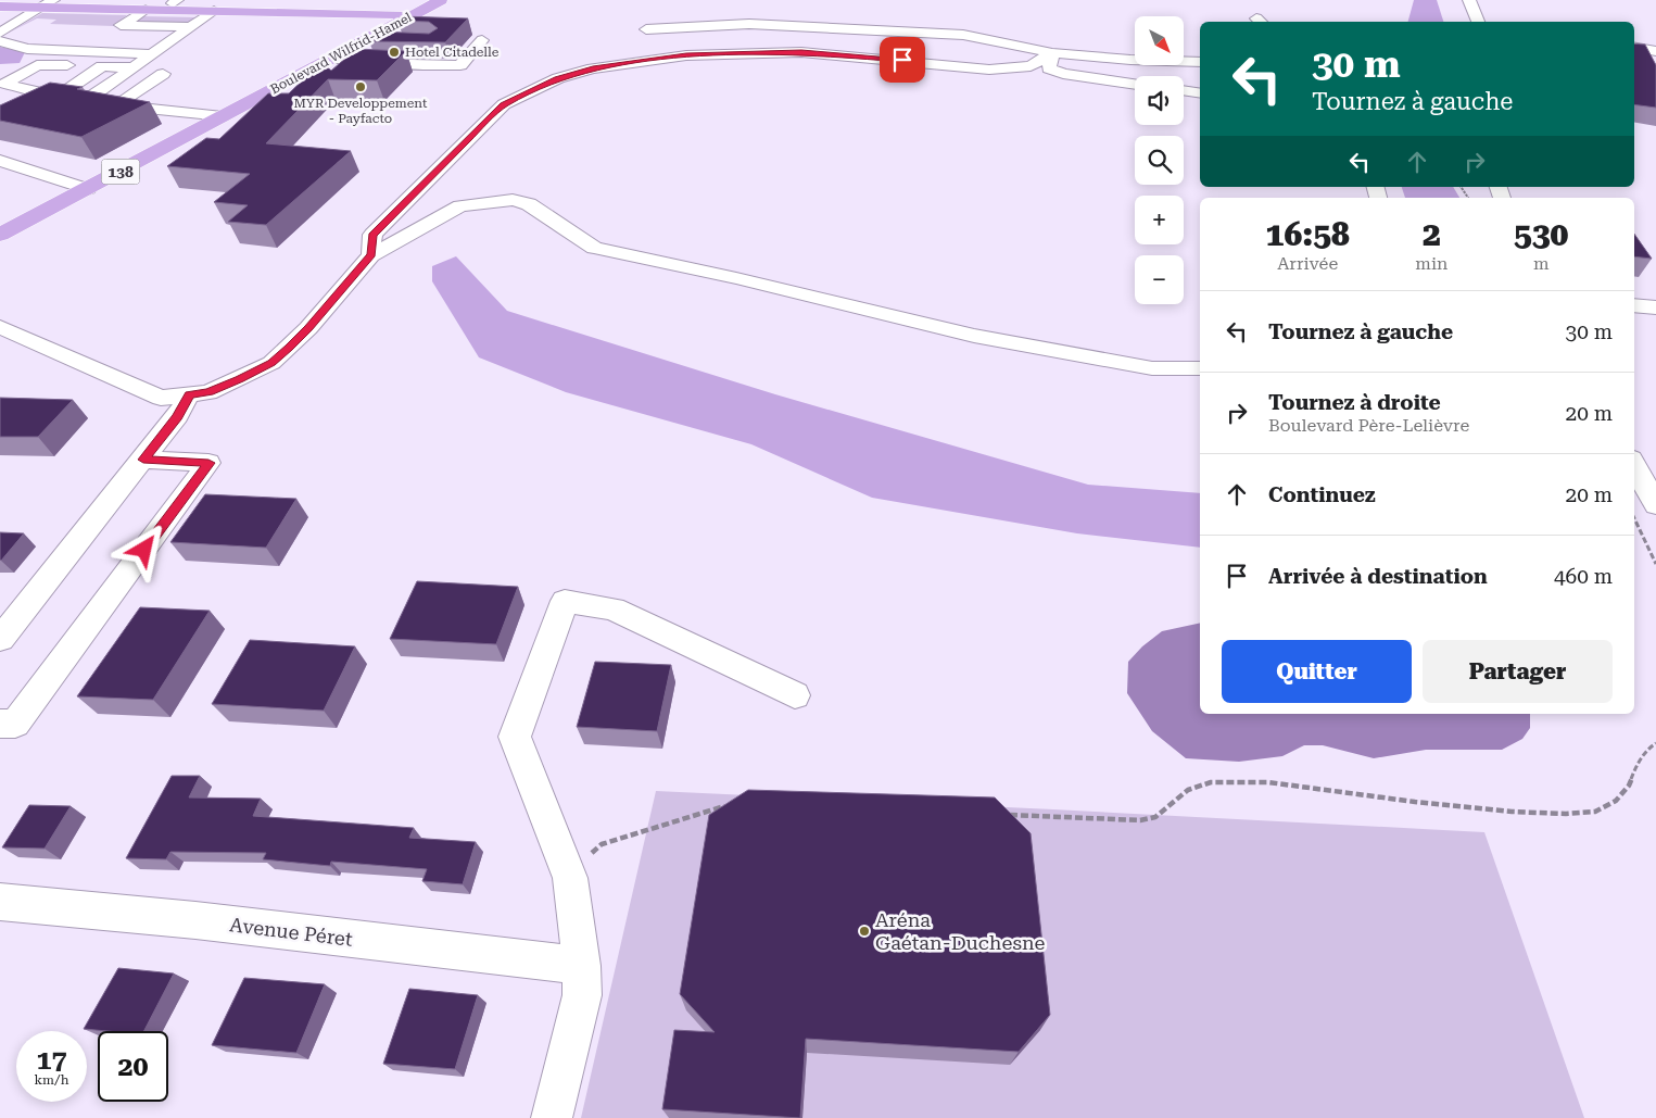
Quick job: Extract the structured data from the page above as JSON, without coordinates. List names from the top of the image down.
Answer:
{
  "streets": {
    "main road": ["Boulevard Wilfrid-Hamel", "138"],
    "street": ["Avenue Péret"]
  },
  "places": ["Hotel Citadelle", "MYR Developpement - Payfacto", "Aréna Gaétan-Duchesne"],
  "north": "bottom right",
  "page": {
    "map_buttons": ["+", "−"],
    "turn": ["30 m", "Tournez à gauche"],
    "eta": [
      "16:58",
      "Arrivée",
      "2",
      "min",
      "530",
      "m"
    ],
    "list": [
      {
        "name": "Tournez à gauche",
        "value": "30 m"
      },
      {
        "name": "Tournez à droite",
        "note": "Boulevard Père-Lelièvre",
        "value": "20 m"
      },
      {
        "name": "Continuez",
        "value": "20 m"
      },
      {
        "name": "Arrivée à destination",
        "value": "460 m"
      }
    ],
    "buttons": ["Quitter", "Partager"],
    "speed": "17 km/h",
    "limit": "20"
  }
}
